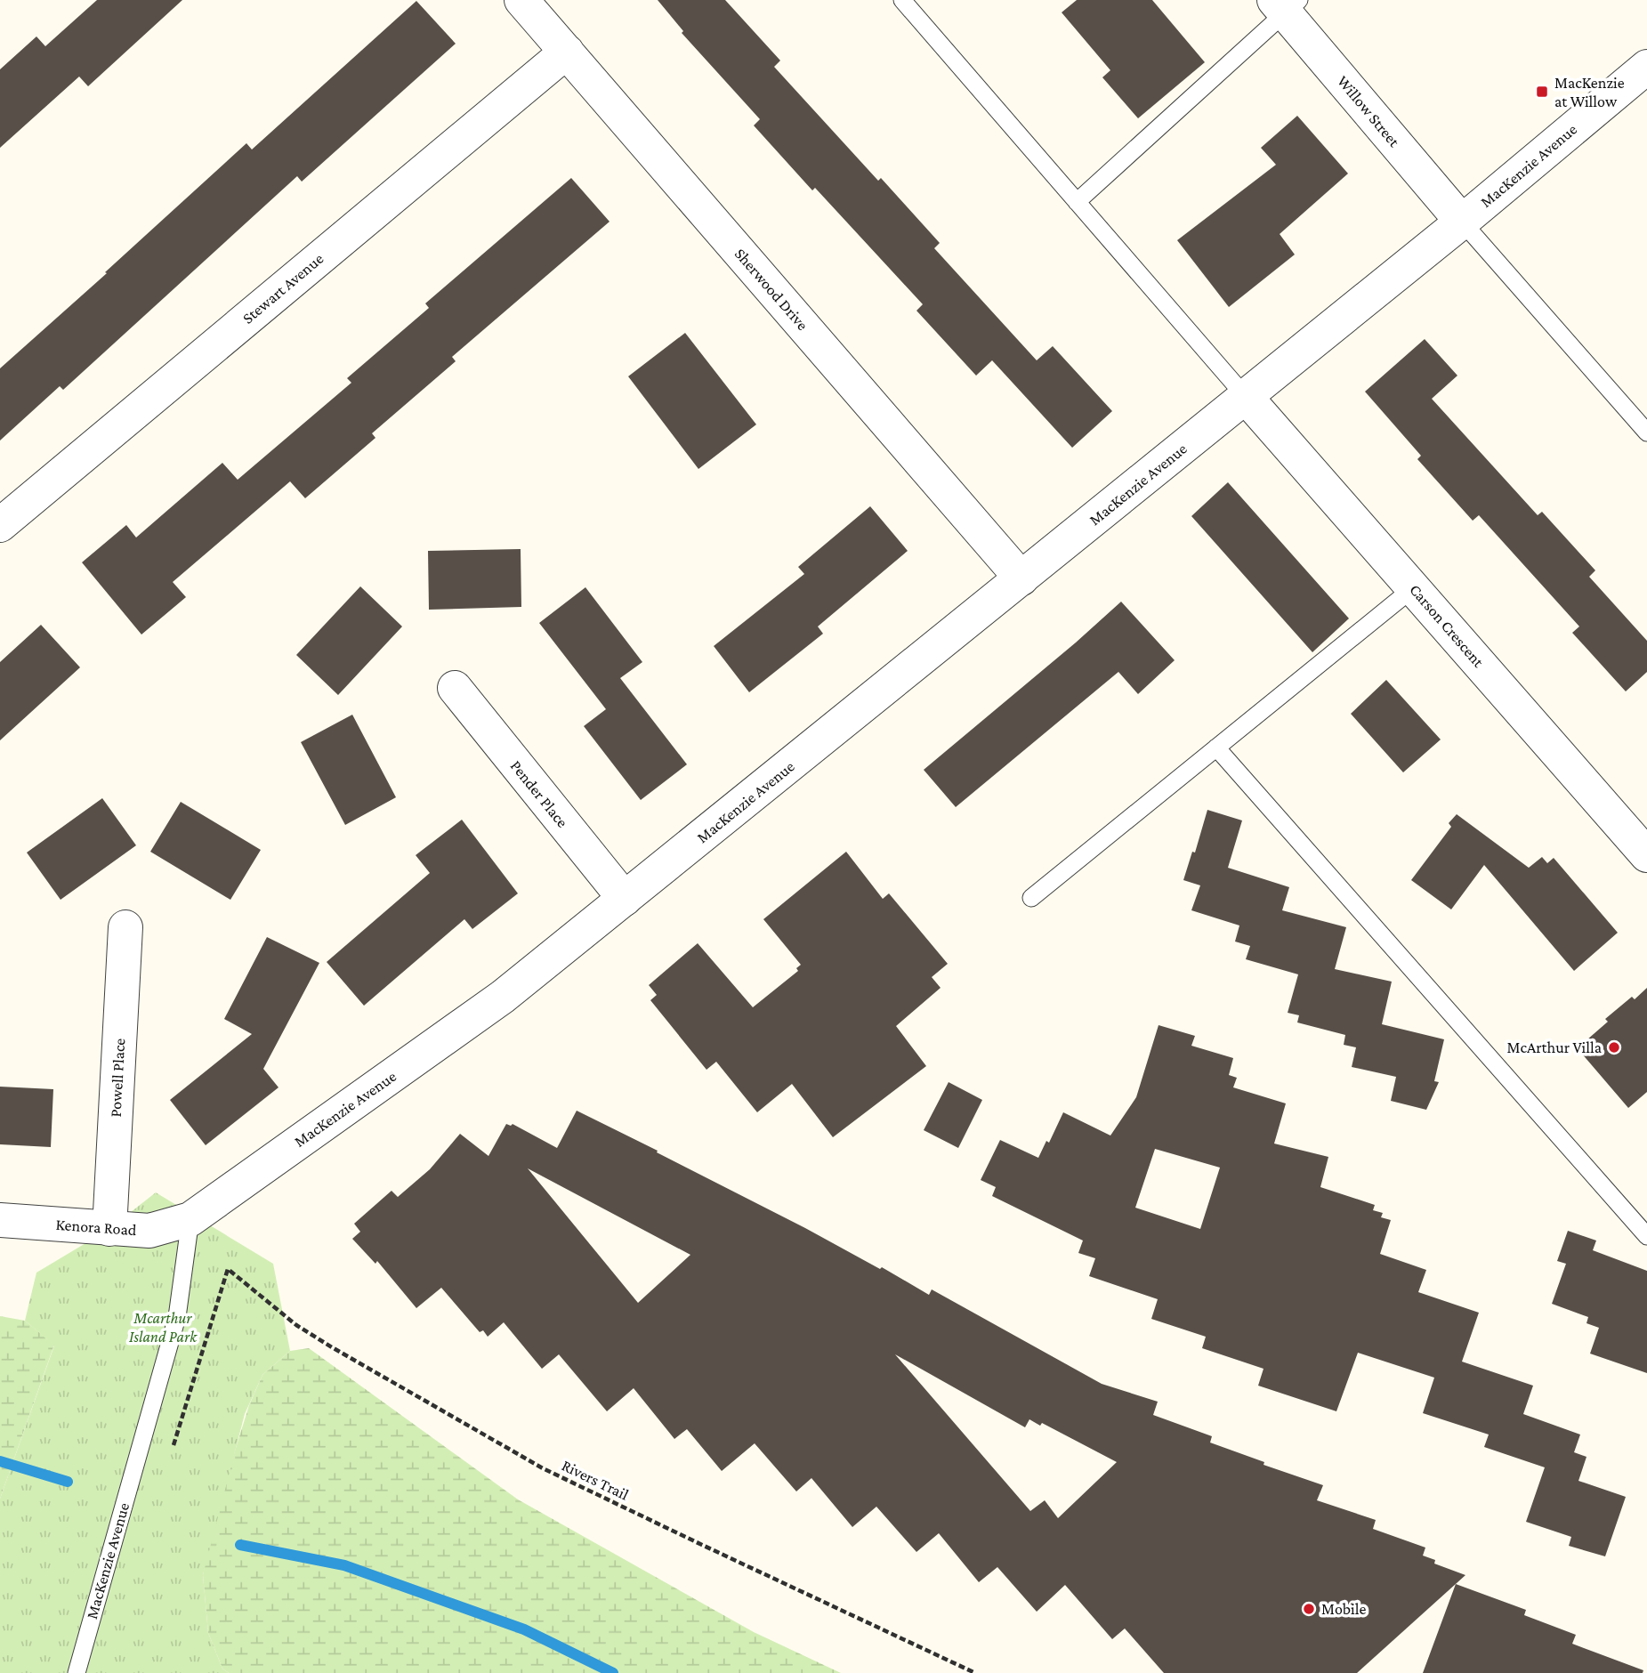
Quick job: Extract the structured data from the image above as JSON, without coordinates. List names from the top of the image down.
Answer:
{
  "streets": {
    "street": [
      "Willow Street",
      "MacKenzie Avenue",
      "Stewart Avenue",
      "Sherwood Drive",
      "Carson Crescent",
      "Pender Place",
      "Powell Place",
      "Kenora Road"
    ],
    "path": ["Rivers Trail"]
  },
  "crossings": [
    ["Willow Street", "MacKenzie Avenue"],
    ["MacKenzie Avenue", "Sherwood Drive"],
    ["MacKenzie Avenue", "Carson Crescent"],
    ["MacKenzie Avenue", "Pender Place"],
    ["MacKenzie Avenue", "Kenora Road"],
    ["Stewart Avenue", "Sherwood Drive"],
    ["Powell Place", "Kenora Road"]
  ],
  "parks": ["Mcarthur Island Park"],
  "places": {
    "transit": ["MacKenzie at Willow"],
    "other": ["McArthur Villa", "Mobile"]
  }
}
